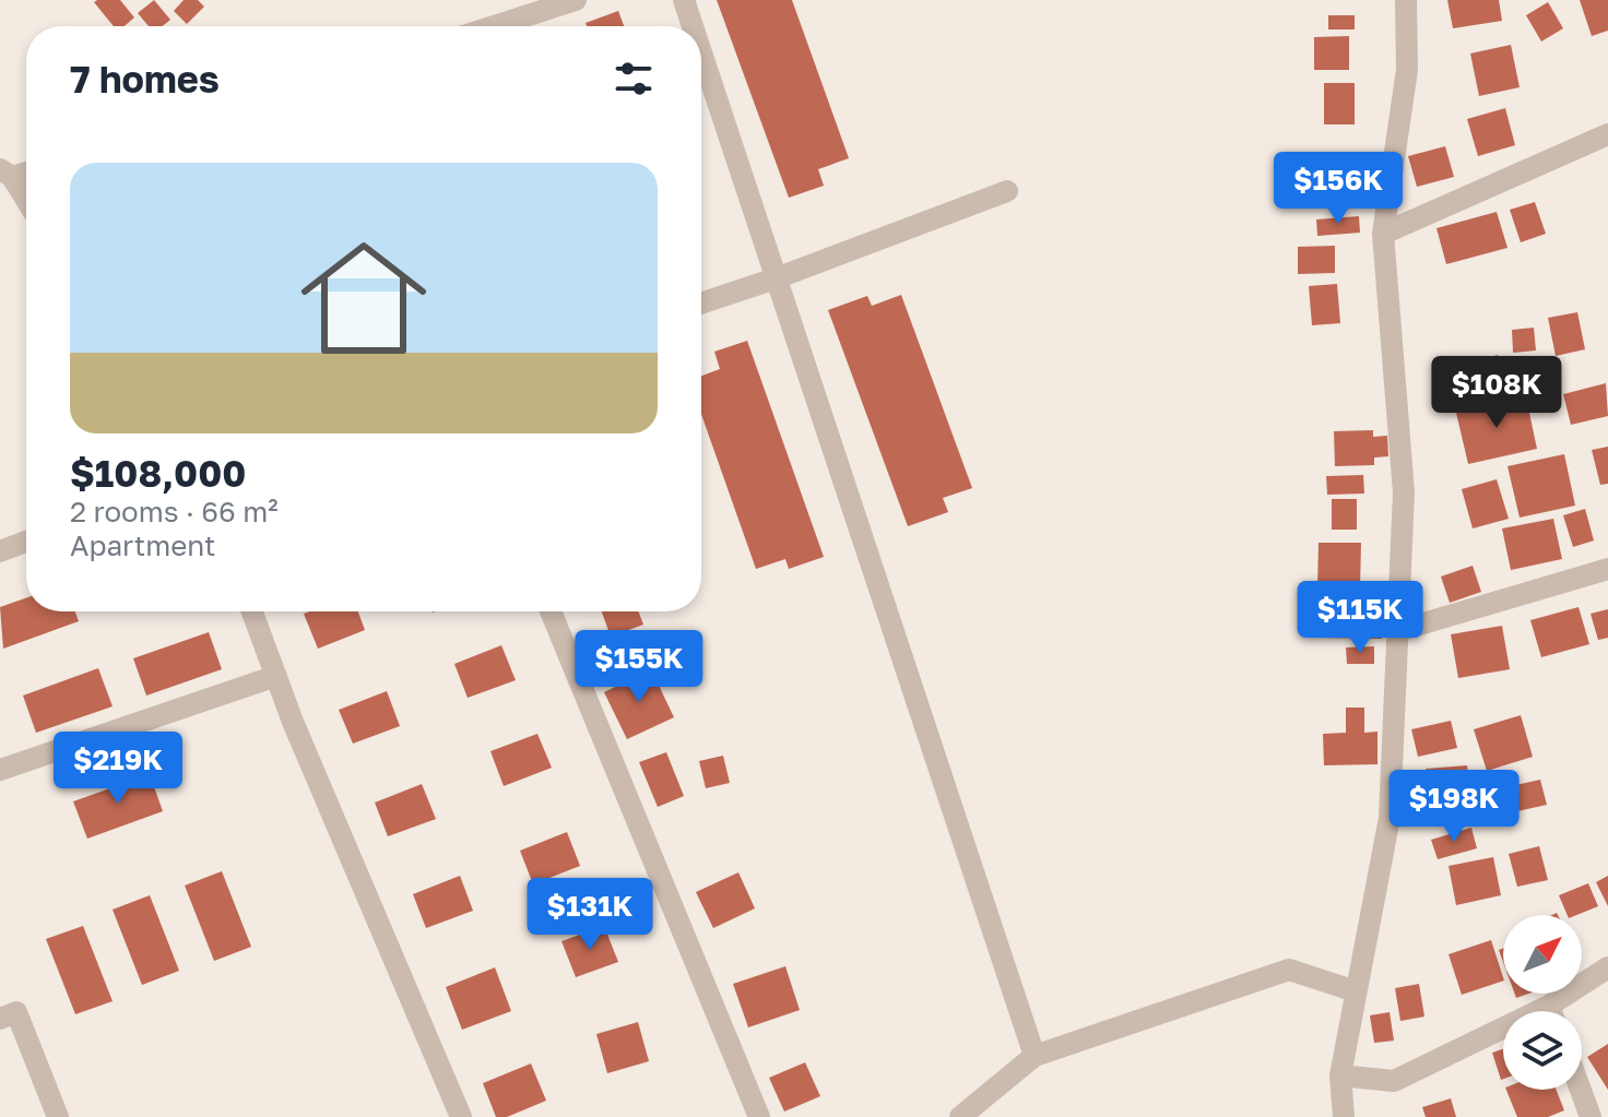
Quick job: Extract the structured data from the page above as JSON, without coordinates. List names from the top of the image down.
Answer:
{
  "north": "top right",
  "page": {
    "heading": "7 homes",
    "list": [
      {
        "name": "$108,000",
        "note": "2 rooms · 66 m² · Apartment"
      }
    ],
    "price": [
      "$156K",
      "$108K",
      "$115K",
      "$155K",
      "$219K",
      "$198K",
      "$131K"
    ]
  }
}
